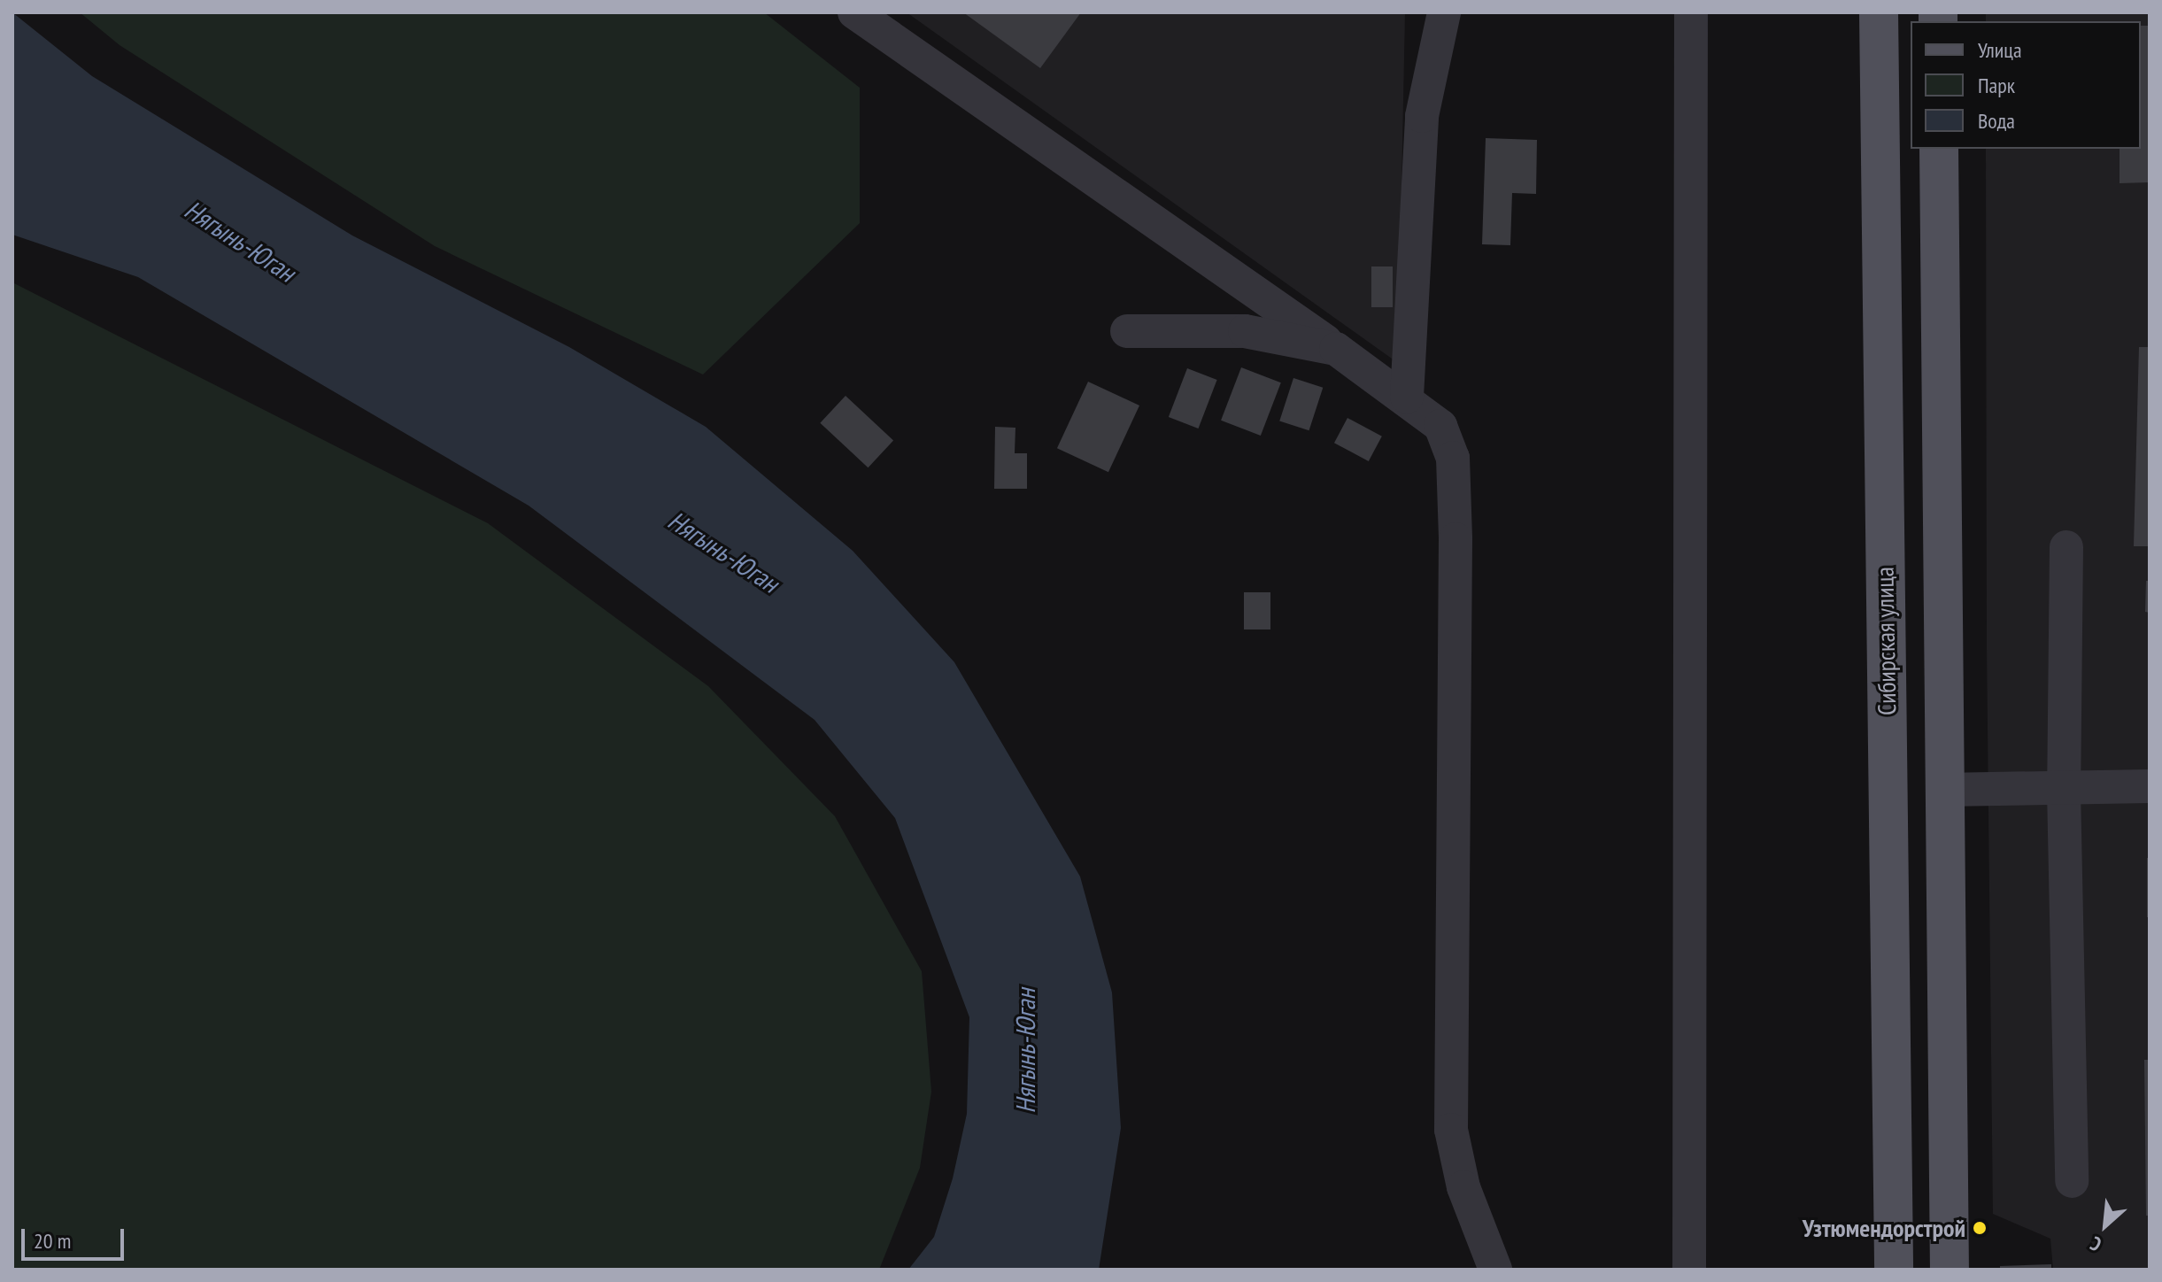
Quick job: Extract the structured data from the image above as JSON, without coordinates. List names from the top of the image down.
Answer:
{
  "streets": {
    "main road": ["Сибирская улица"]
  },
  "water": ["Нягынь-Юган"],
  "places": ["Узтюмендорстрой"],
  "legend": ["Улица", "Парк", "Вода"],
  "scale_bar": "20 m",
  "north": "bottom left"
}
